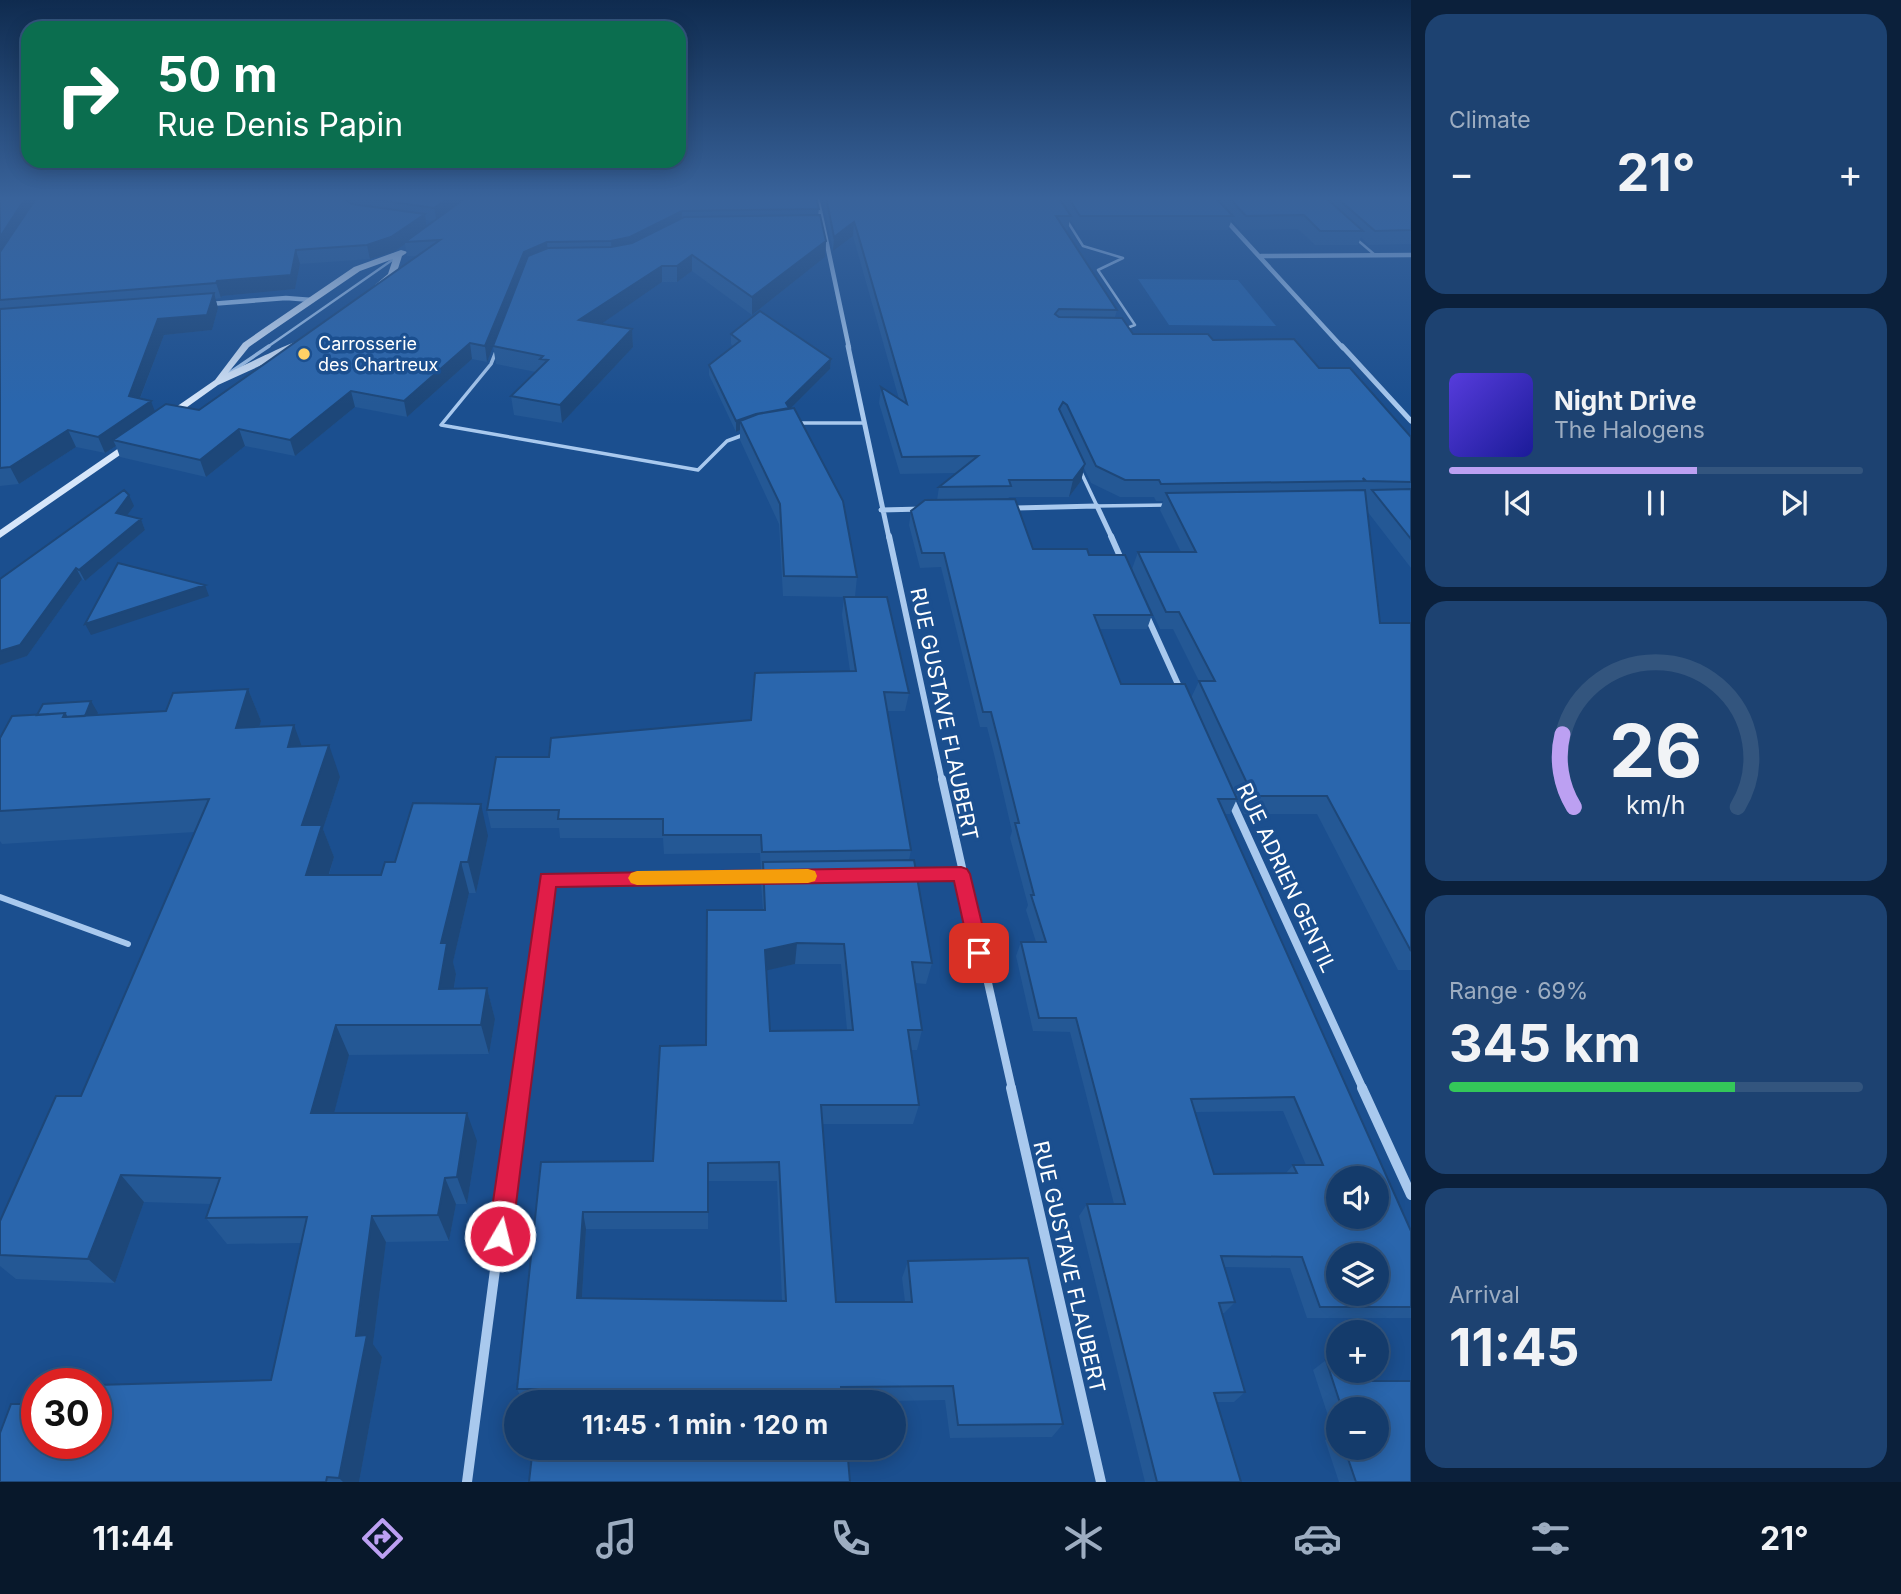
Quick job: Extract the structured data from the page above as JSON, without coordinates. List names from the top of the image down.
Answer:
{
  "streets": {
    "street": ["RUE GUSTAVE FLAUBERT", "RUE ADRIEN GENTIL"]
  },
  "places": ["Carrosserie des Chartreux"],
  "page": {
    "tile": [
      "Climate",
      ["Range · 69%", "345 km"],
      ["Arrival", "11:45"]
    ],
    "turn": ["50 m", "Rue Denis Papin"],
    "heat": ["−", "21°", "+"],
    "song": ["Night Drive", "The Halogens"],
    "map_buttons": ["+", "−"],
    "limit": "30",
    "trip": "11:45 · 1 min · 120 m",
    "tabs": ["11:44", "21°"],
    "gauge": ["26", "km/h"]
  }
}
